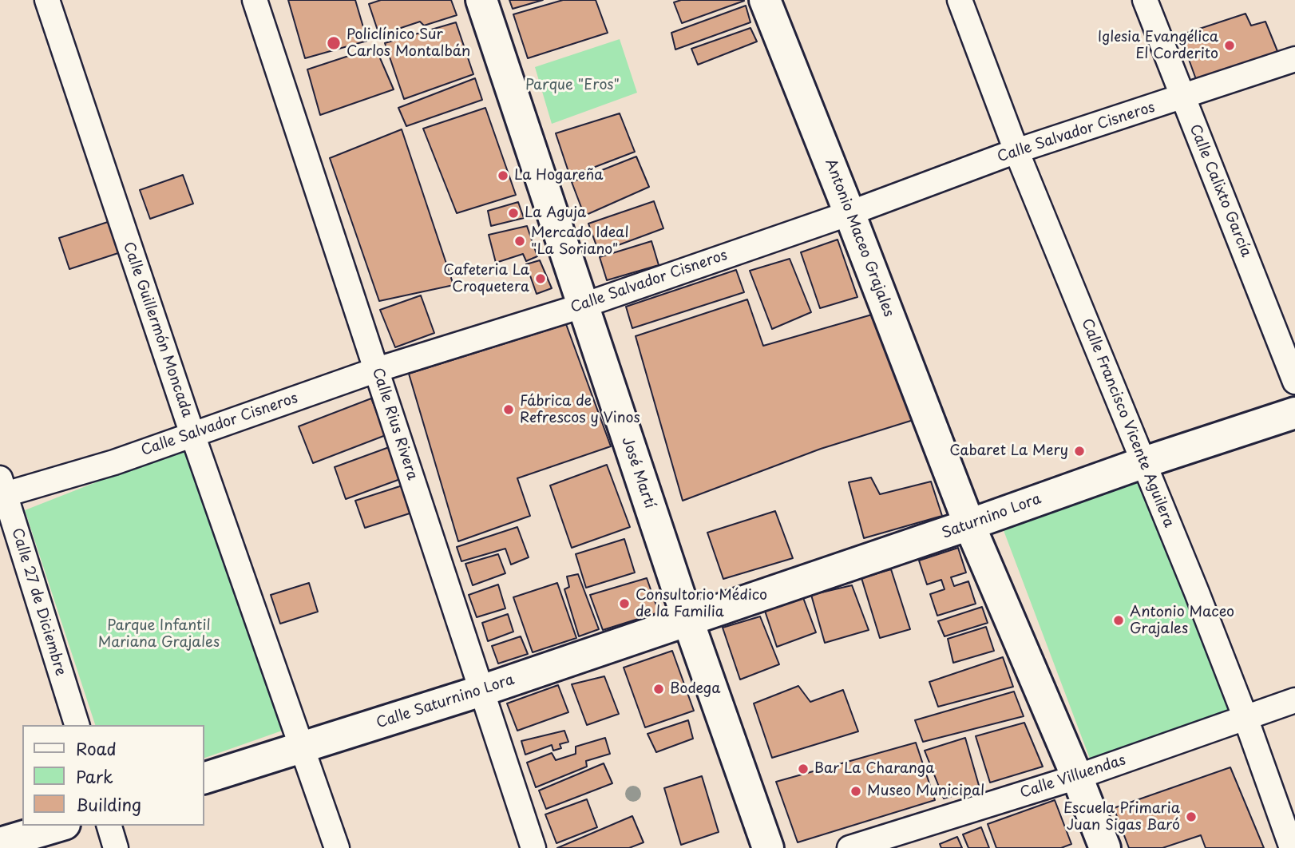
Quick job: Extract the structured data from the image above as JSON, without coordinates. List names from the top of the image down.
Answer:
{
  "streets": {
    "street": [
      "Calle Salvador Cisneros",
      "Calle Calixto García",
      "Antonio Maceo Grajales",
      "Calle Guillermón Moncada",
      "Calle Francisco Vicente Aguilera",
      "Calle Rius Rivera",
      "José Martí",
      "Saturnino Lora",
      "Calle 27 de Diciembre",
      "Calle Saturnino Lora",
      "Calle Villuendas"
    ]
  },
  "crossings": [
    ["Calle Salvador Cisneros", "Calle Calixto García"],
    ["Calle Salvador Cisneros", "Antonio Maceo Grajales"],
    ["Calle Salvador Cisneros", "Calle Guillermón Moncada"],
    ["Calle Salvador Cisneros", "Calle Francisco Vicente Aguilera"],
    ["Calle Salvador Cisneros", "Calle Rius Rivera"],
    ["Calle Salvador Cisneros", "José Martí"],
    ["Calle Salvador Cisneros", "Calle 27 de Diciembre"],
    ["Antonio Maceo Grajales", "Saturnino Lora"],
    ["Antonio Maceo Grajales", "Calle Villuendas"],
    ["Calle Guillermón Moncada", "Calle Saturnino Lora"],
    ["Calle Francisco Vicente Aguilera", "Saturnino Lora"],
    ["Calle Francisco Vicente Aguilera", "Calle Villuendas"],
    ["Calle Rius Rivera", "Calle Saturnino Lora"],
    ["José Martí", "Saturnino Lora"],
    ["José Martí", "Calle Saturnino Lora"],
    ["Saturnino Lora", "Calle Saturnino Lora"]
  ],
  "parks": ["Parque \"Eros\"", "Parque Infantil Mariana Grajales"],
  "places": [
    "Policlínico Sur Carlos Montalbán",
    "Iglesia Evangélica El Corderito",
    "La Hogareña",
    "La Aguja",
    "Mercado Ideal \"La Soriano\"",
    "Cafeteria La Croquetera",
    "Fábrica de Refrescos y Vinos",
    "Cabaret La Mery",
    "Consultorio Médico de la Familia",
    "Antonio Maceo Grajales",
    "Bodega",
    "Bar La Charanga",
    "Museo Municipal",
    "Escuela Primaria Juan Sigas Baró"
  ],
  "legend": ["Road", "Park", "Building"]
}
